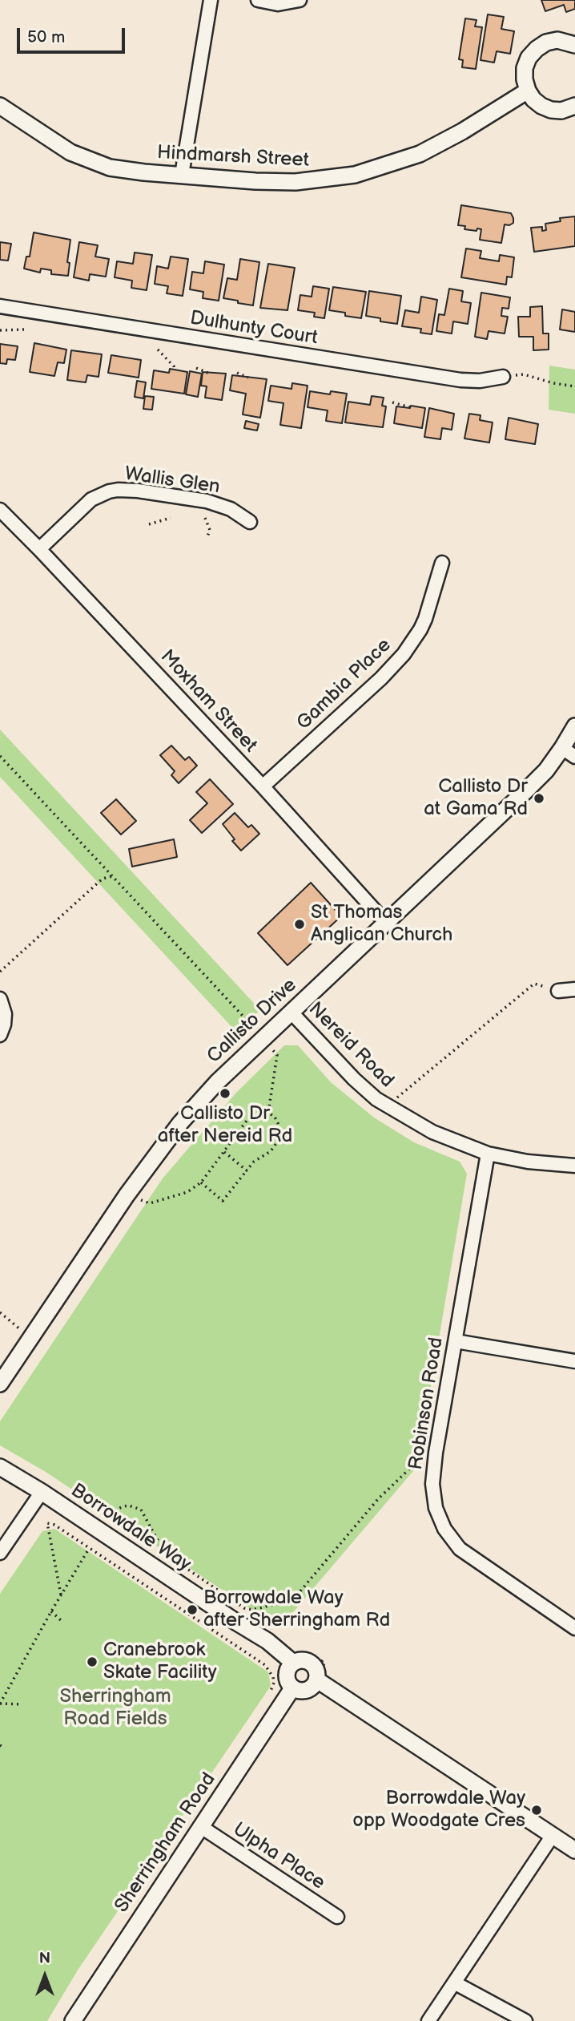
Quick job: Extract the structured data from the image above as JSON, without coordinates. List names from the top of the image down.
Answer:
{
  "streets": {
    "street": [
      "Hindmarsh Street",
      "Dulhunty Court",
      "Wallis Glen",
      "Gambia Place",
      "Moxham Street",
      "Callisto Drive",
      "Nereid Road",
      "Robinson Road",
      "Borrowdale Way",
      "Sherringham Road",
      "Ulpha Place"
    ]
  },
  "crossings": [
    ["Wallis Glen", "Moxham Street"],
    ["Gambia Place", "Moxham Street"],
    ["Moxham Street", "Callisto Drive"],
    ["Callisto Drive", "Nereid Road"],
    ["Nereid Road", "Robinson Road"],
    ["Borrowdale Way", "Sherringham Road"],
    ["Sherringham Road", "Ulpha Place"]
  ],
  "parks": ["Sherringham Road Fields"],
  "places": [
    "Callisto Dr at Gama Rd",
    "St Thomas Anglican Church",
    "Callisto Dr after Nereid Rd",
    "Borrowdale Way after Sherringham Rd",
    "Cranebrook Skate Facility",
    "Borrowdale Way opp Woodgate Cres"
  ],
  "scale_bar": "50 m",
  "north": "top"
}
